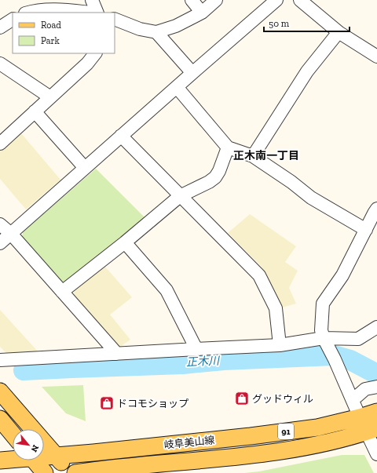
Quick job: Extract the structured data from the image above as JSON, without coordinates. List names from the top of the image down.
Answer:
{
  "streets": {
    "main road": ["91", "岐阜美山線"]
  },
  "districts": ["正木南一丁目"],
  "water": ["正木川"],
  "places": {
    "shop": ["グッドウィル", "ドコモショップ"]
  },
  "legend": ["Road", "Park"],
  "scale_bar": "50 m",
  "north": "bottom right"
}
